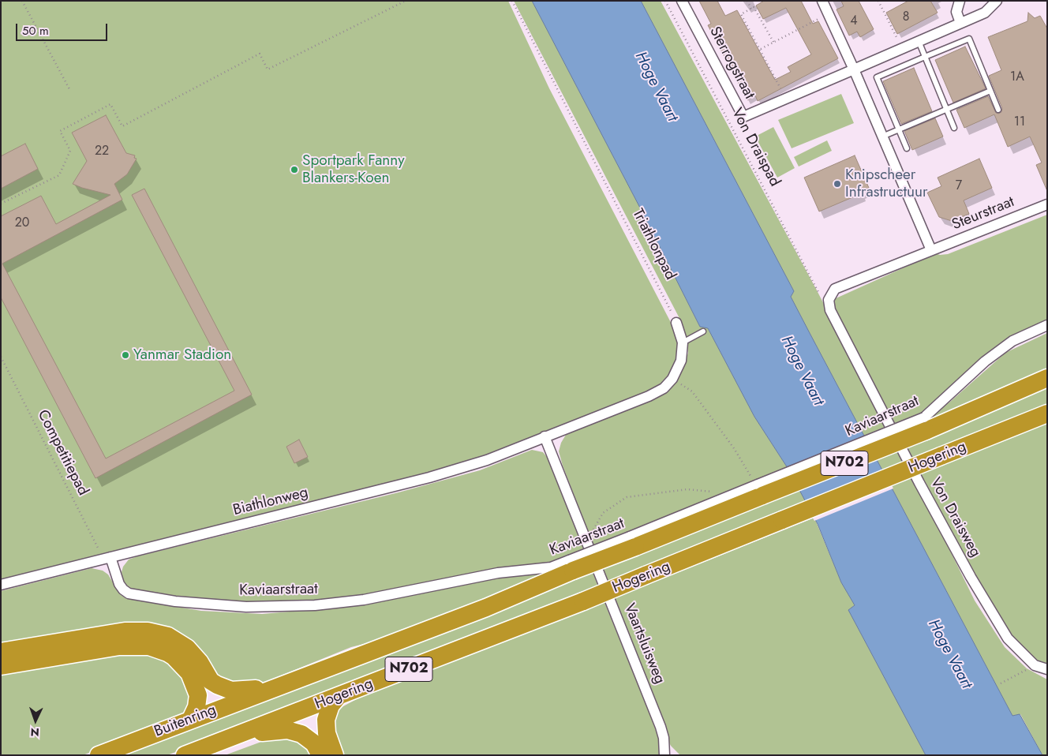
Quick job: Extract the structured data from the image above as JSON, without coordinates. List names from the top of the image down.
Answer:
{
  "streets": {
    "highway": ["Hogering", "N702", "Buitenring"],
    "street": [
      "Sterrogstraat",
      "Steurstraat",
      "Kaviaarstraat",
      "Biathlonweg",
      "Von Draisweg",
      "Vaartsluisweg"
    ],
    "path": ["Von Draispad", "Triathlonpad", "Competitiepad"]
  },
  "crossings": [
    ["Von Draispad", "Steurstraat"],
    ["Von Draispad", "Von Draisweg"],
    ["Steurstraat", "Von Draisweg"],
    ["Kaviaarstraat", "Competitiepad"],
    ["Kaviaarstraat", "Hogering"],
    ["Kaviaarstraat", "Biathlonweg"],
    ["Competitiepad", "Biathlonweg"],
    ["Hogering", "Buitenring"],
    ["Biathlonweg", "Vaartsluisweg"]
  ],
  "water": ["Hoge Vaart"],
  "places": ["Sportpark Fanny Blankers-Koen", "Knipscheer Infrastructuur", "Yanmar Stadion"],
  "house_numbers": [
    "8",
    "4",
    "1A",
    "11",
    "22",
    "7",
    "20"
  ],
  "scale_bar": "50 m",
  "north": "bottom"
}
